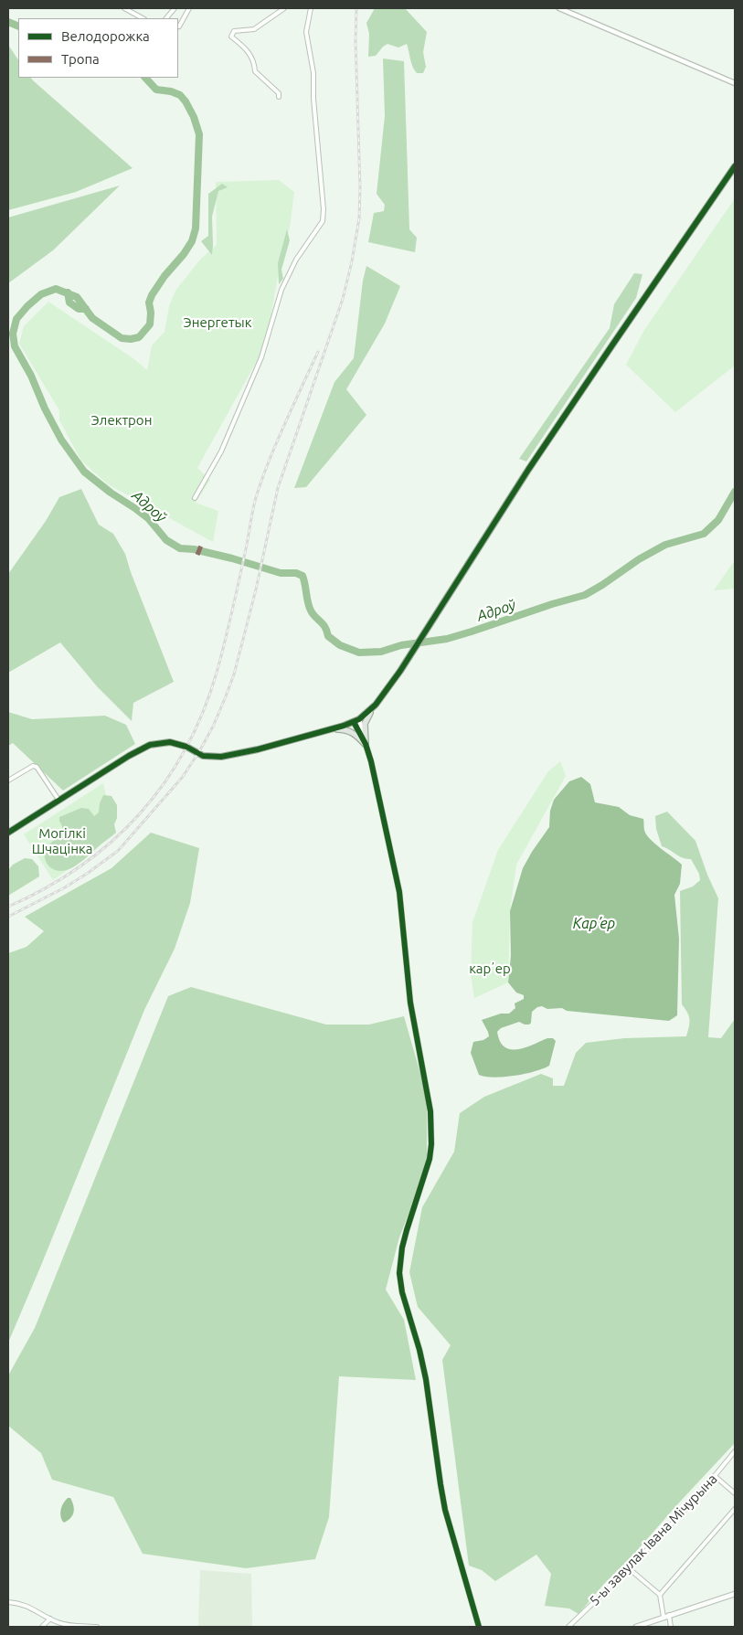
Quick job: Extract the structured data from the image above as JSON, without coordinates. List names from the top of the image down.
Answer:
{
  "streets": {
    "street": ["5-ы завулак Івана Мічурына"]
  },
  "water": ["Адроў", "Карʼер"],
  "parks": [
    "Энергетык",
    "Электрон",
    "Могілкі Шчацінка",
    "карʼер"
  ],
  "legend": ["Велодорожка", "Тропа"]
}
